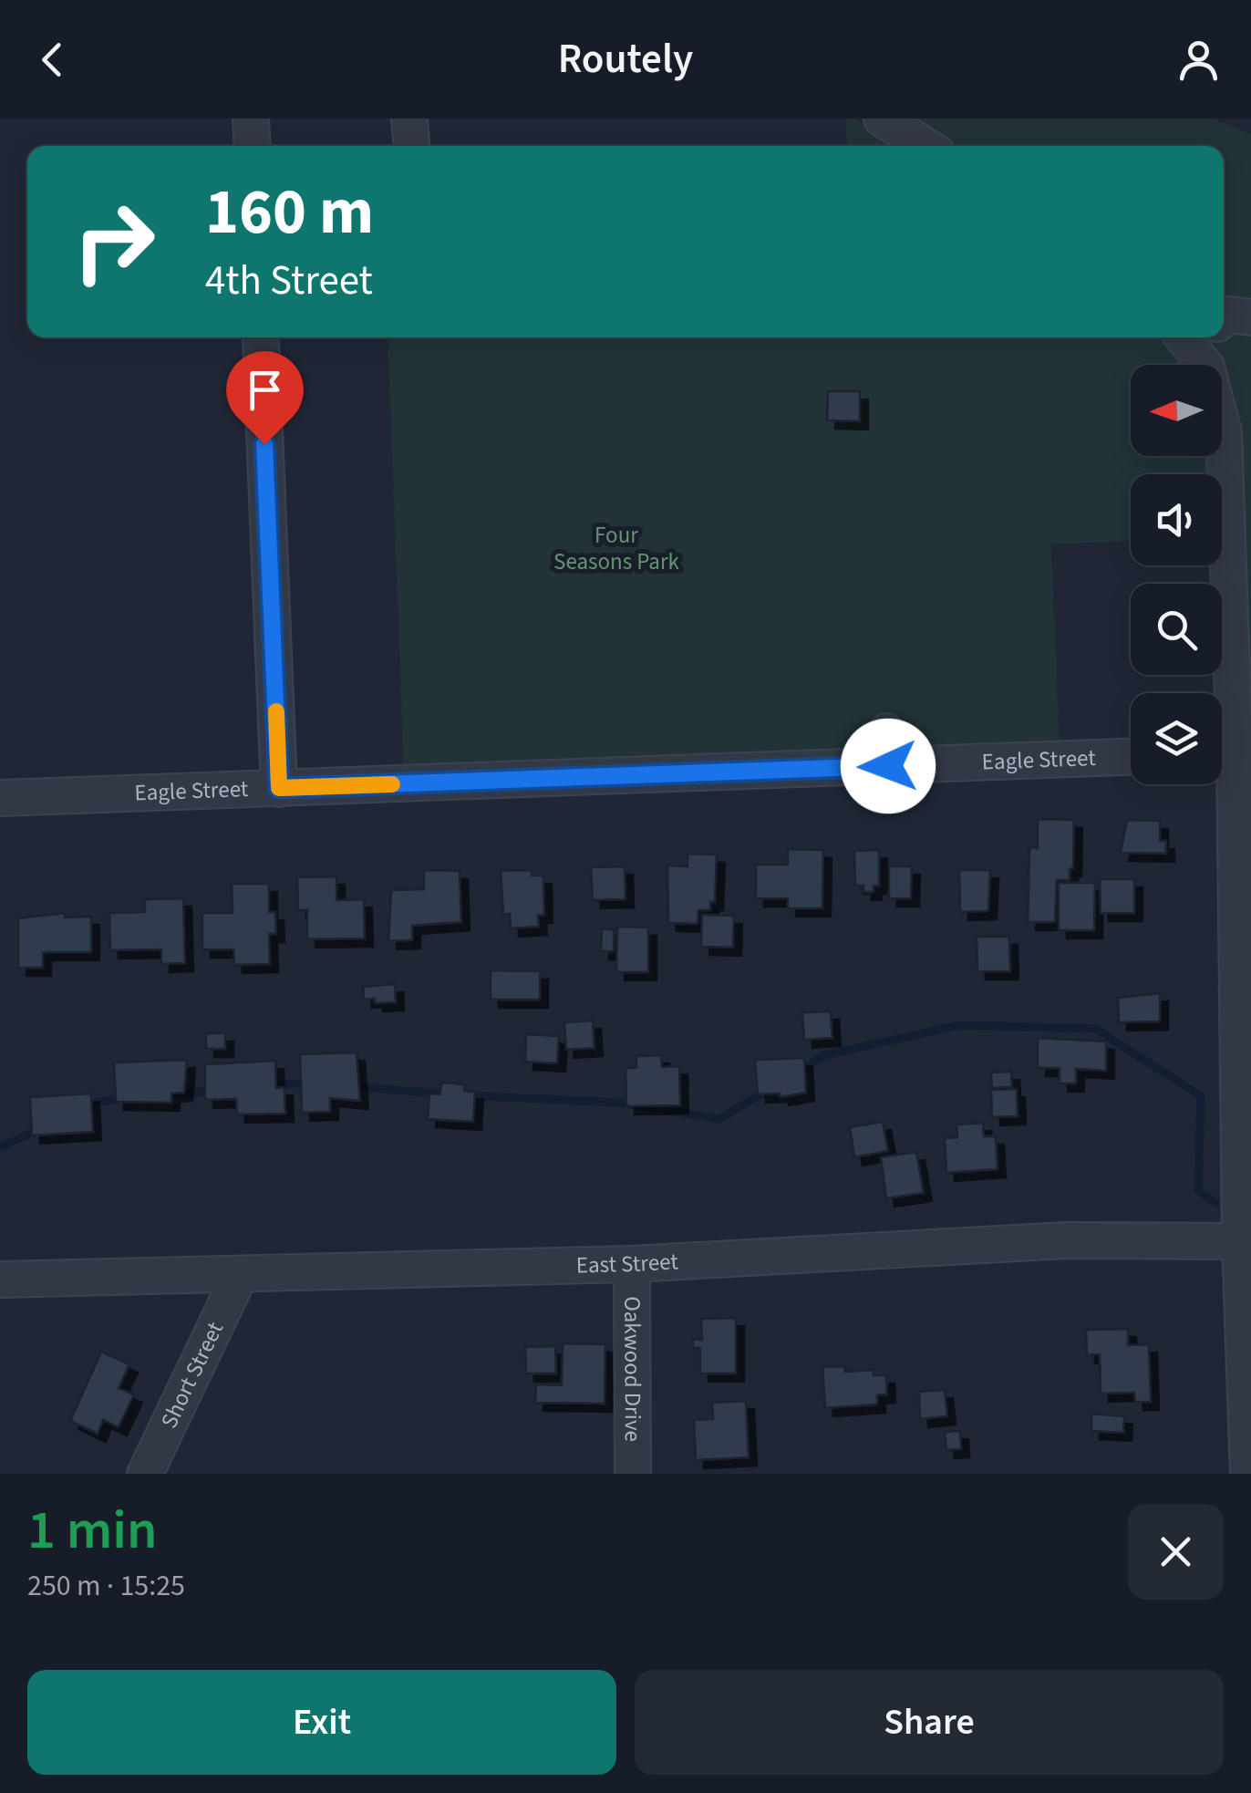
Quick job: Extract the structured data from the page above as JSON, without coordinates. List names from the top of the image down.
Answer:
{
  "streets": {
    "street": [
      "Eagle Street",
      "East Street",
      "Oakwood Drive",
      "Short Street"
    ]
  },
  "crossings": [
    ["East Street", "Oakwood Drive"],
    ["East Street", "Short Street"]
  ],
  "parks": ["Four Seasons Park"],
  "north": "left",
  "page": {
    "header": "Routely",
    "turn": ["160 m", "4th Street"],
    "heading": ["1 min", "250 m · 15:25"],
    "buttons": ["Exit", "Share"]
  }
}
